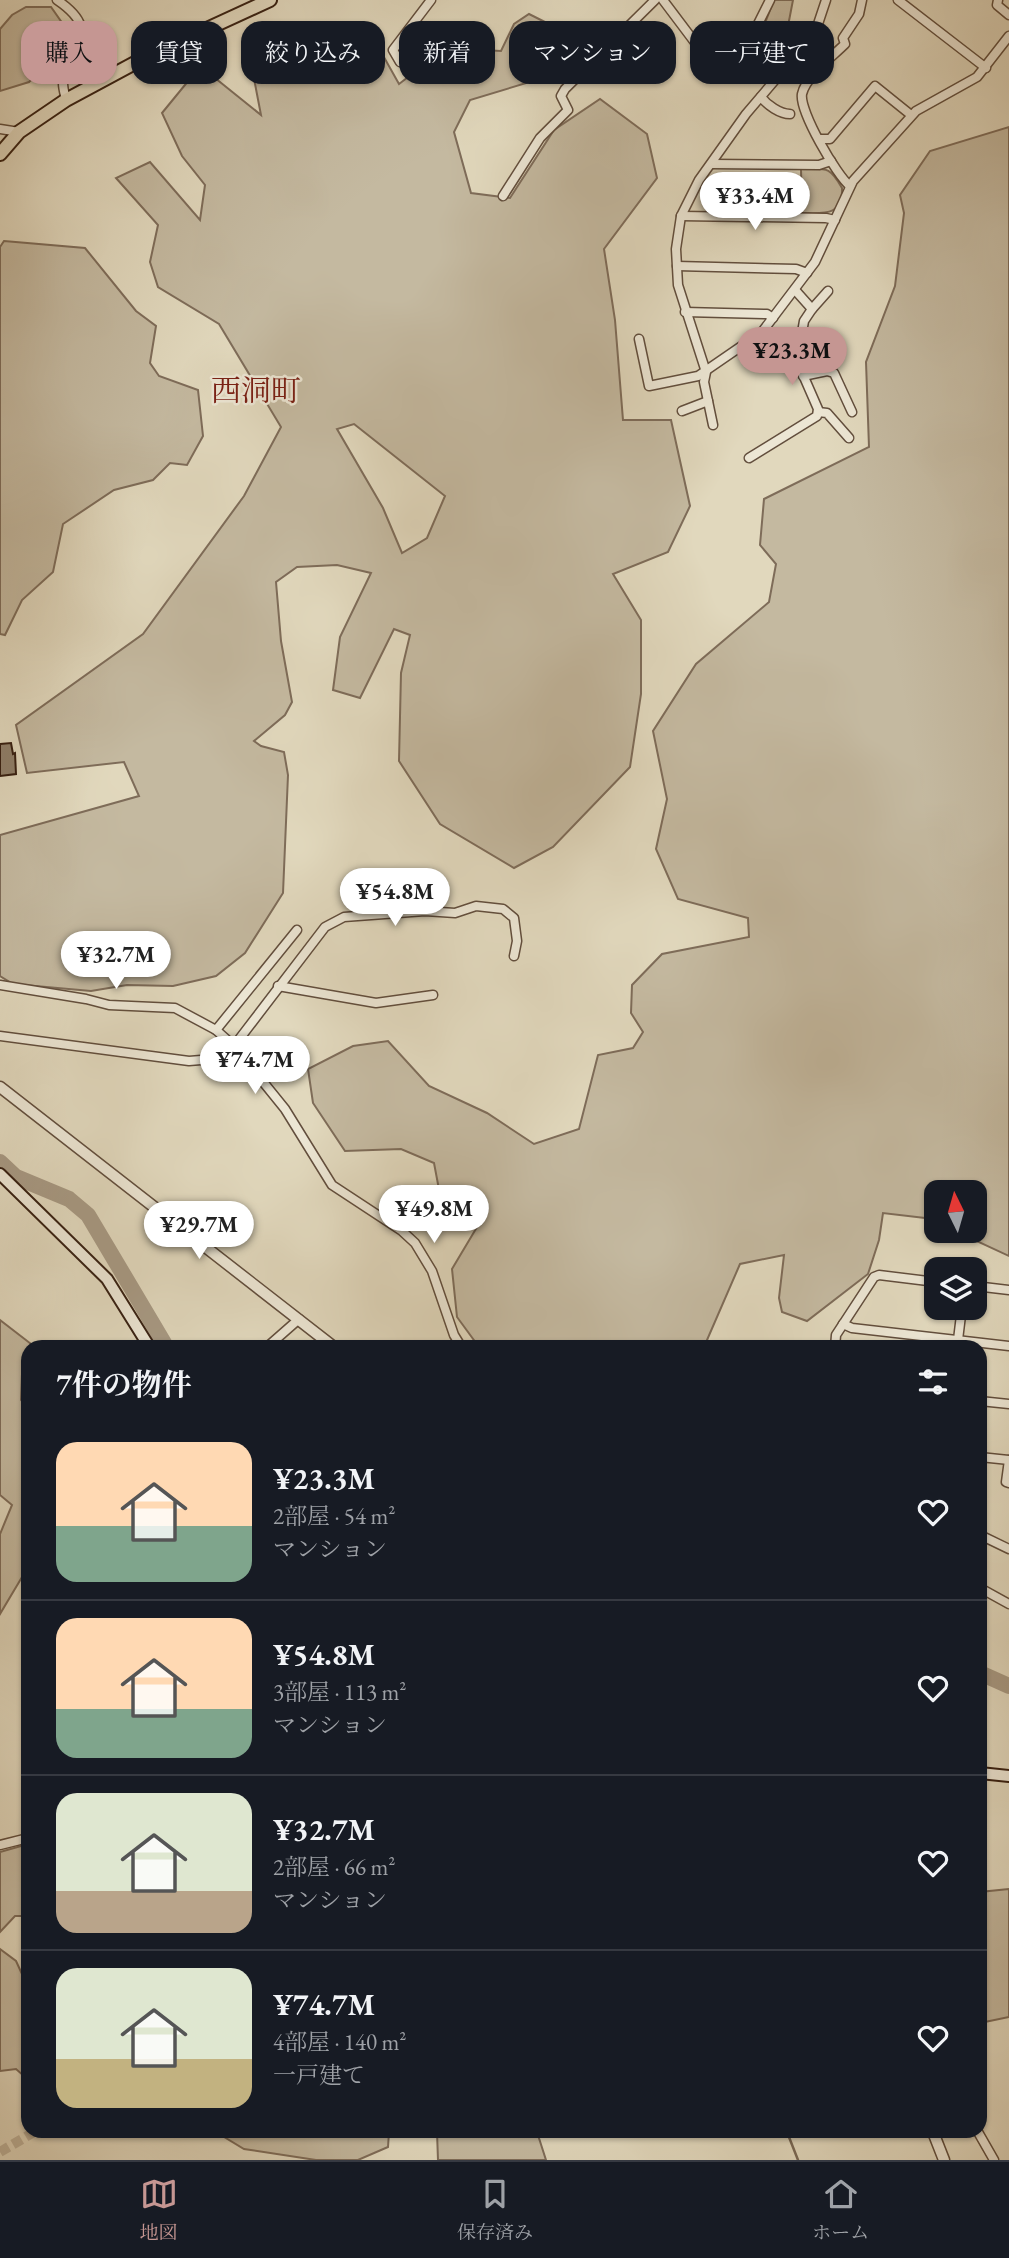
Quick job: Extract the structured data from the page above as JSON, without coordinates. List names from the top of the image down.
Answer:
{
  "districts": ["西洞町"],
  "north": "top",
  "page": {
    "chip": [
      "購入",
      "賃貸",
      "絞り込み",
      "新着",
      "マンション",
      "一戸建て"
    ],
    "price": [
      "¥33.4M",
      "¥23.3M",
      "¥54.8M",
      "¥32.7M",
      "¥74.7M",
      "¥49.8M",
      "¥29.7M"
    ],
    "heading": "7件の物件",
    "list": [
      {
        "name": "¥23.3M",
        "note": "2部屋 · 54 m² · マンション"
      },
      {
        "name": "¥54.8M",
        "note": "3部屋 · 113 m² · マンション"
      },
      {
        "name": "¥32.7M",
        "note": "2部屋 · 66 m² · マンション"
      },
      {
        "name": "¥74.7M",
        "note": "4部屋 · 140 m² · 一戸建て"
      }
    ],
    "tabs": ["地図", "保存済み", "ホーム"]
  }
}
